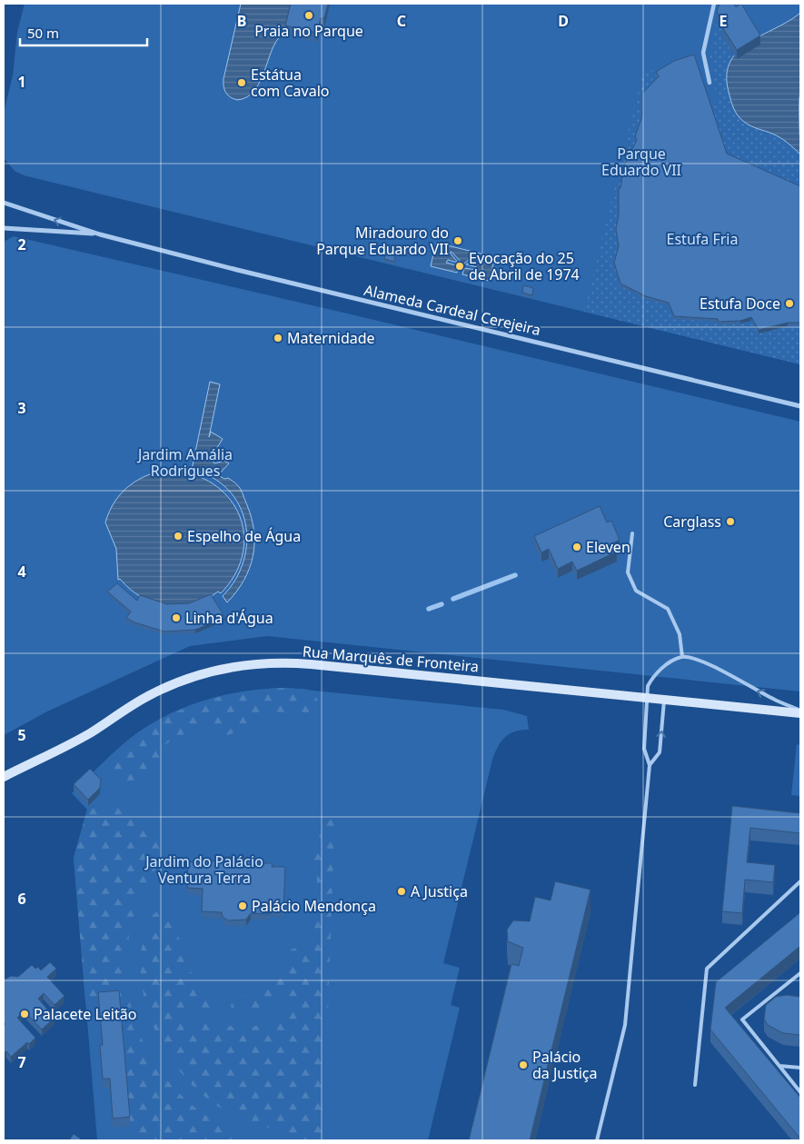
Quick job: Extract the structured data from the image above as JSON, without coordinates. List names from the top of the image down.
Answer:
{
  "streets": {
    "main road": ["Rua Marquês de Fronteira"],
    "street": ["Alameda Cardeal Cerejeira"]
  },
  "parks": [
    "Parque Eduardo VII",
    "Estufa Fria",
    "Jardim Amália Rodrigues",
    "Jardim do Palácio Ventura Terra"
  ],
  "places": [
    "Praia no Parque",
    "Estátua com Cavalo",
    "Miradouro do Parque Eduardo VII",
    "Evocação do 25 de Abril de 1974",
    "Estufa Doce",
    "Maternidade",
    "Carglass",
    "Espelho de Água",
    "Eleven",
    "Linha d'Água",
    "A Justiça",
    "Palácio Mendonça",
    "Palacete Leitão",
    "Palácio da Justiça"
  ],
  "scale_bar": "50 m",
  "grid": {
    "columns": [
      "B",
      "C",
      "D",
      "E"
    ],
    "rows": [
      "1",
      "2",
      "3",
      "4",
      "5",
      "6",
      "7"
    ]
  }
}
